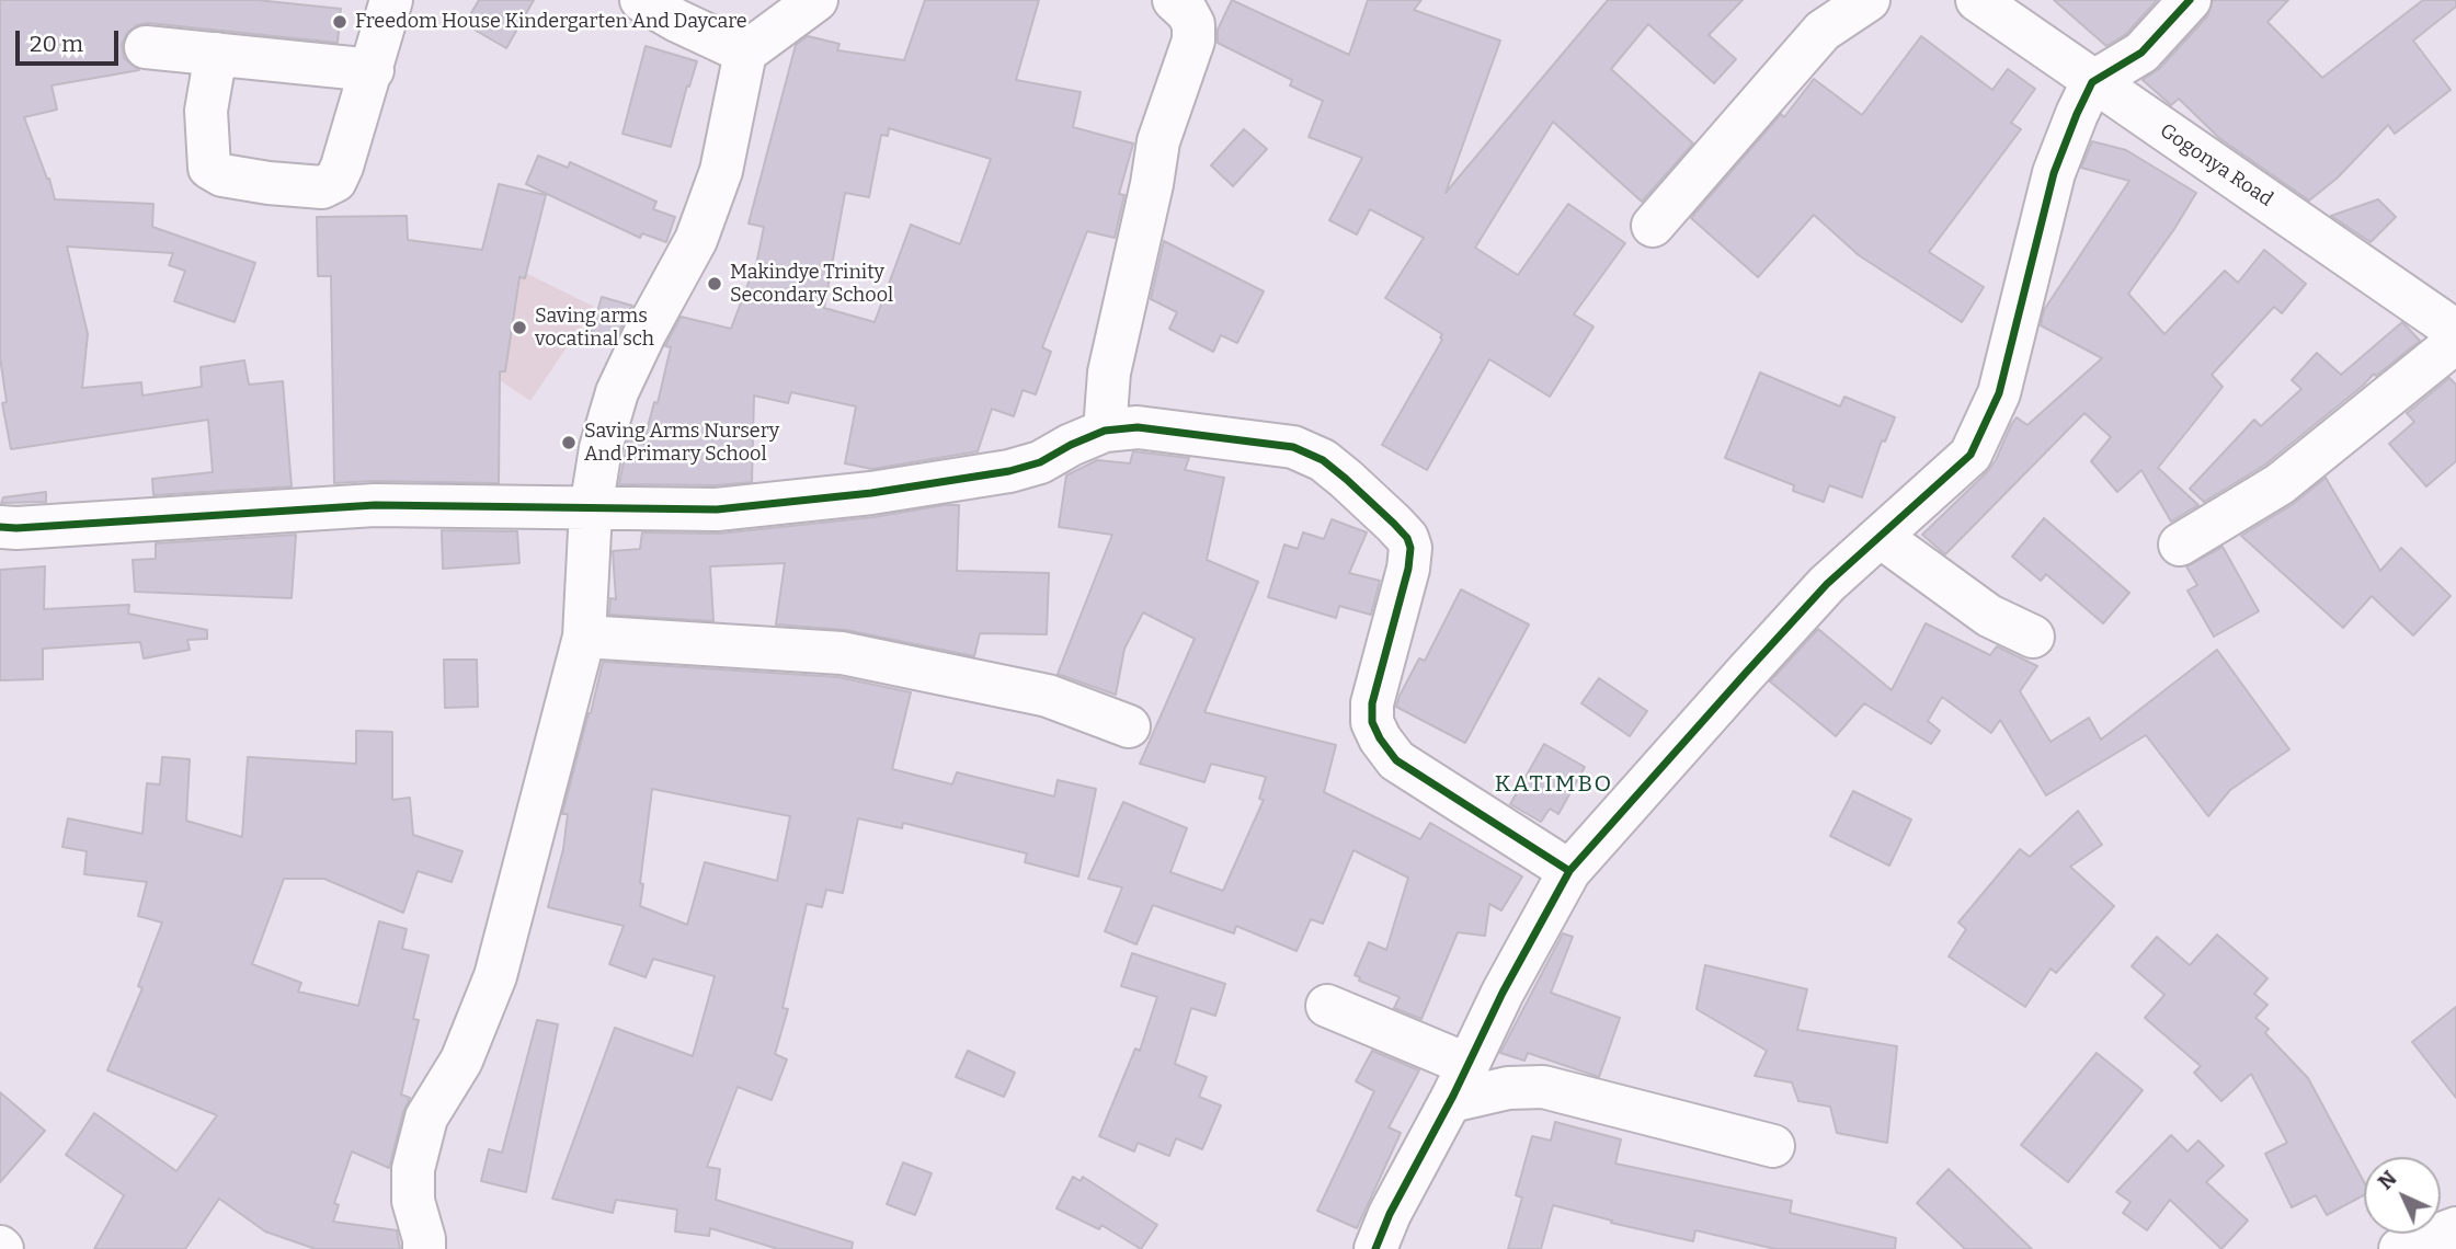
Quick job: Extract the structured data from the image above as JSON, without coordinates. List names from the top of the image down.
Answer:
{
  "streets": {
    "street": ["Gogonya Road"]
  },
  "districts": ["KATIMBO"],
  "places": [
    "Freedom House Kindergarten And Daycare",
    "Makindye Trinity Secondary School",
    "Saving arms vocatinal sch",
    "Saving Arms Nursery And Primary School"
  ],
  "scale_bar": "20 m",
  "north": "top left"
}
